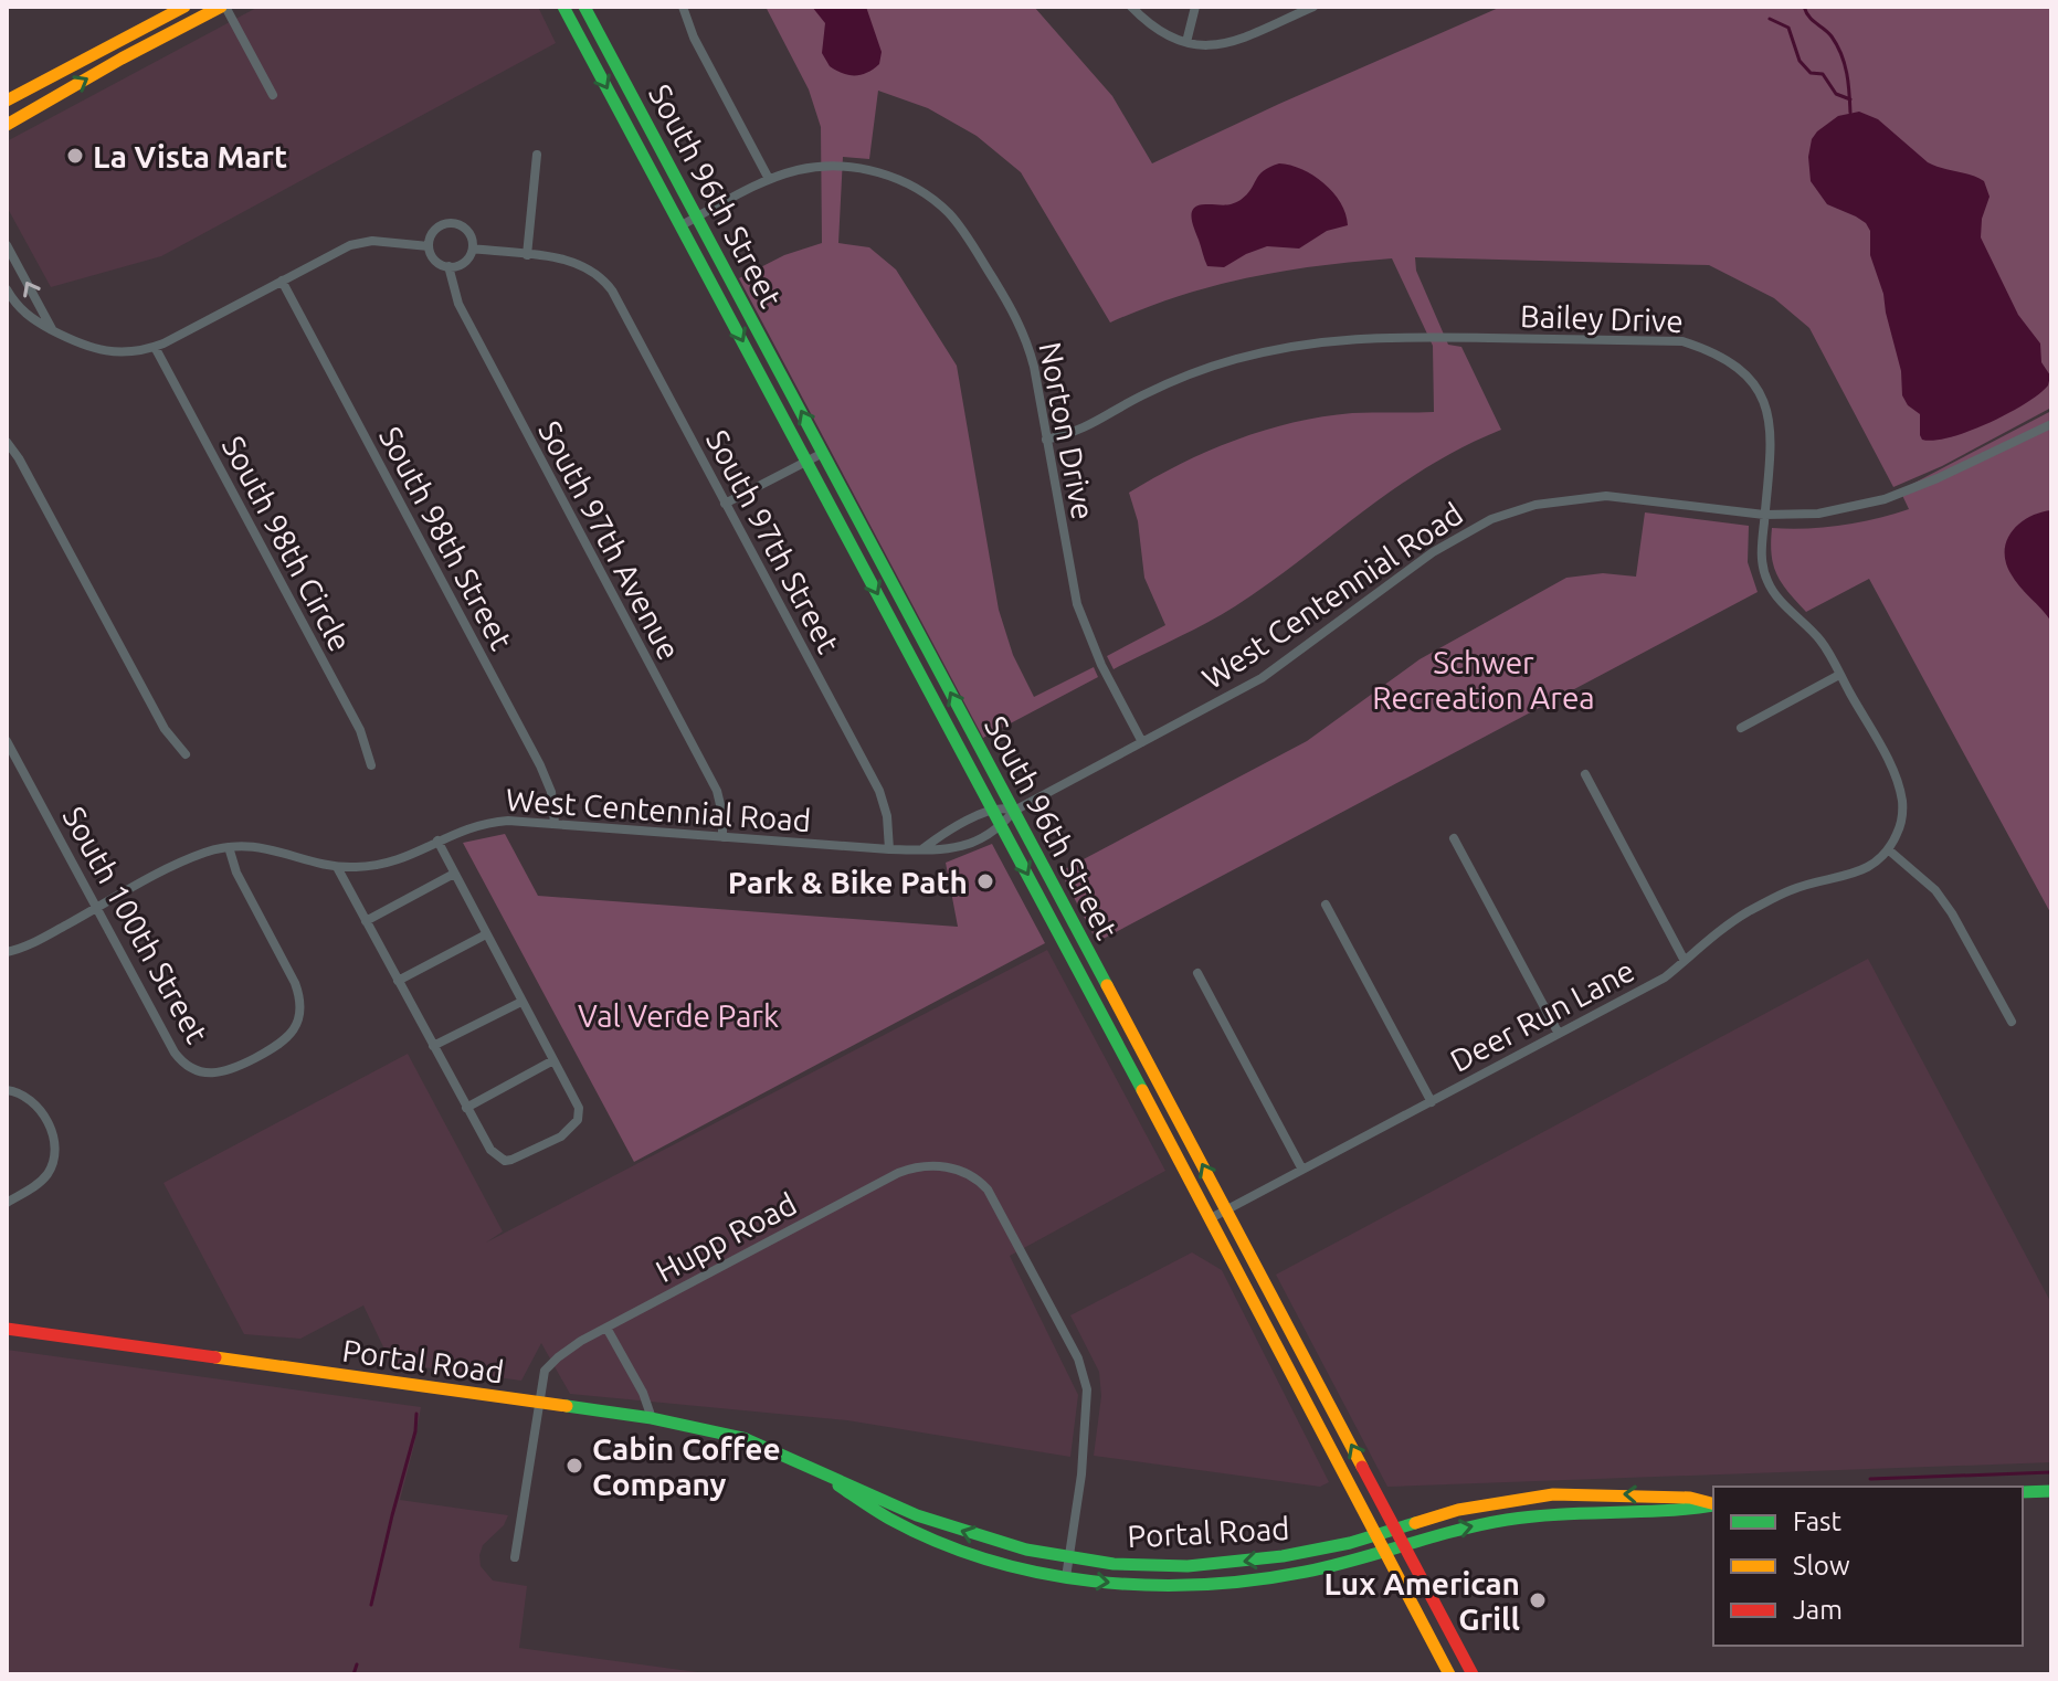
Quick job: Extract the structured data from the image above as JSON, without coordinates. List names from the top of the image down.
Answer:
{
  "streets": {
    "main road": ["South 96th Street", "Portal Road"],
    "street": [
      "Bailey Drive",
      "Norton Drive",
      "South 98th Street",
      "South 97th Avenue",
      "South 97th Street",
      "South 98th Circle",
      "West Centennial Road",
      "South 100th Street",
      "Deer Run Lane",
      "Hupp Road"
    ]
  },
  "crossings": [
    ["South 96th Street", "Norton Drive"],
    ["South 96th Street", "West Centennial Road"],
    ["South 96th Street", "Deer Run Lane"],
    ["South 96th Street", "Portal Road"],
    ["Bailey Drive", "Norton Drive"],
    ["Bailey Drive", "West Centennial Road"],
    ["Bailey Drive", "Deer Run Lane"],
    ["Norton Drive", "West Centennial Road"],
    ["South 98th Street", "West Centennial Road"],
    ["South 97th Avenue", "West Centennial Road"],
    ["South 97th Street", "West Centennial Road"],
    ["West Centennial Road", "South 100th Street"],
    ["Hupp Road", "Portal Road"]
  ],
  "parks": ["Schwer Recreation Area", "Val Verde Park"],
  "places": [
    "La Vista Mart",
    "Park & Bike Path",
    "Cabin Coffee Company",
    "Lux American Grill"
  ],
  "legend": ["Fast", "Slow", "Jam"]
}
